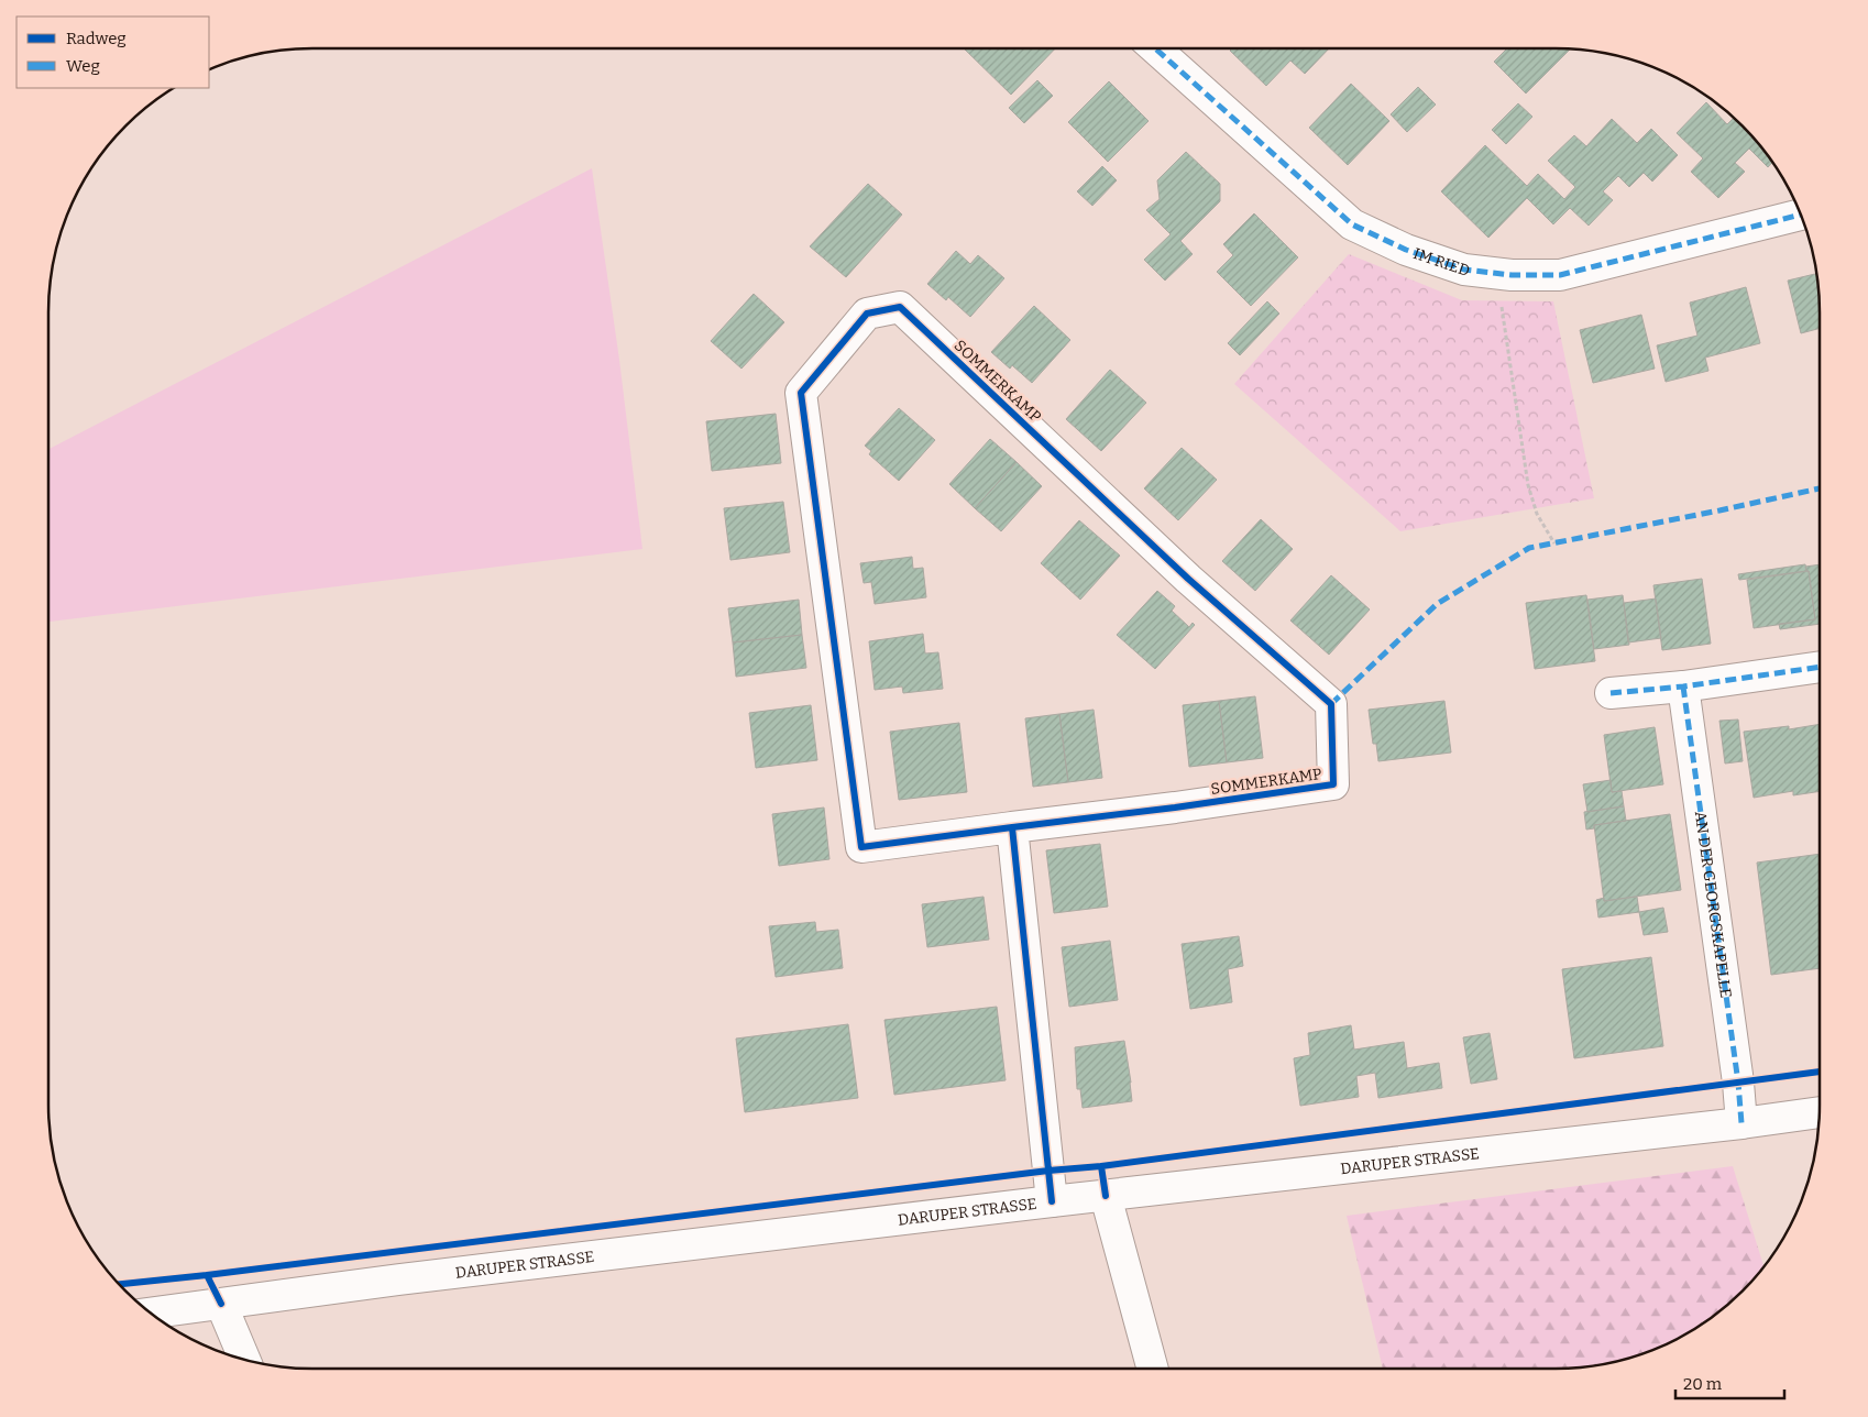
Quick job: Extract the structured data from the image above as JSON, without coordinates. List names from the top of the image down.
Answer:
{
  "streets": {
    "street": [
      "IM RIED",
      "SOMMERKAMP",
      "AN DER GEORGSKAPELLE",
      "DARUPER STRASSE"
    ]
  },
  "crossings": [
    ["AN DER GEORGSKAPELLE", "DARUPER STRASSE"]
  ],
  "legend": ["Radweg", "Weg"],
  "scale_bar": "20 m"
}
